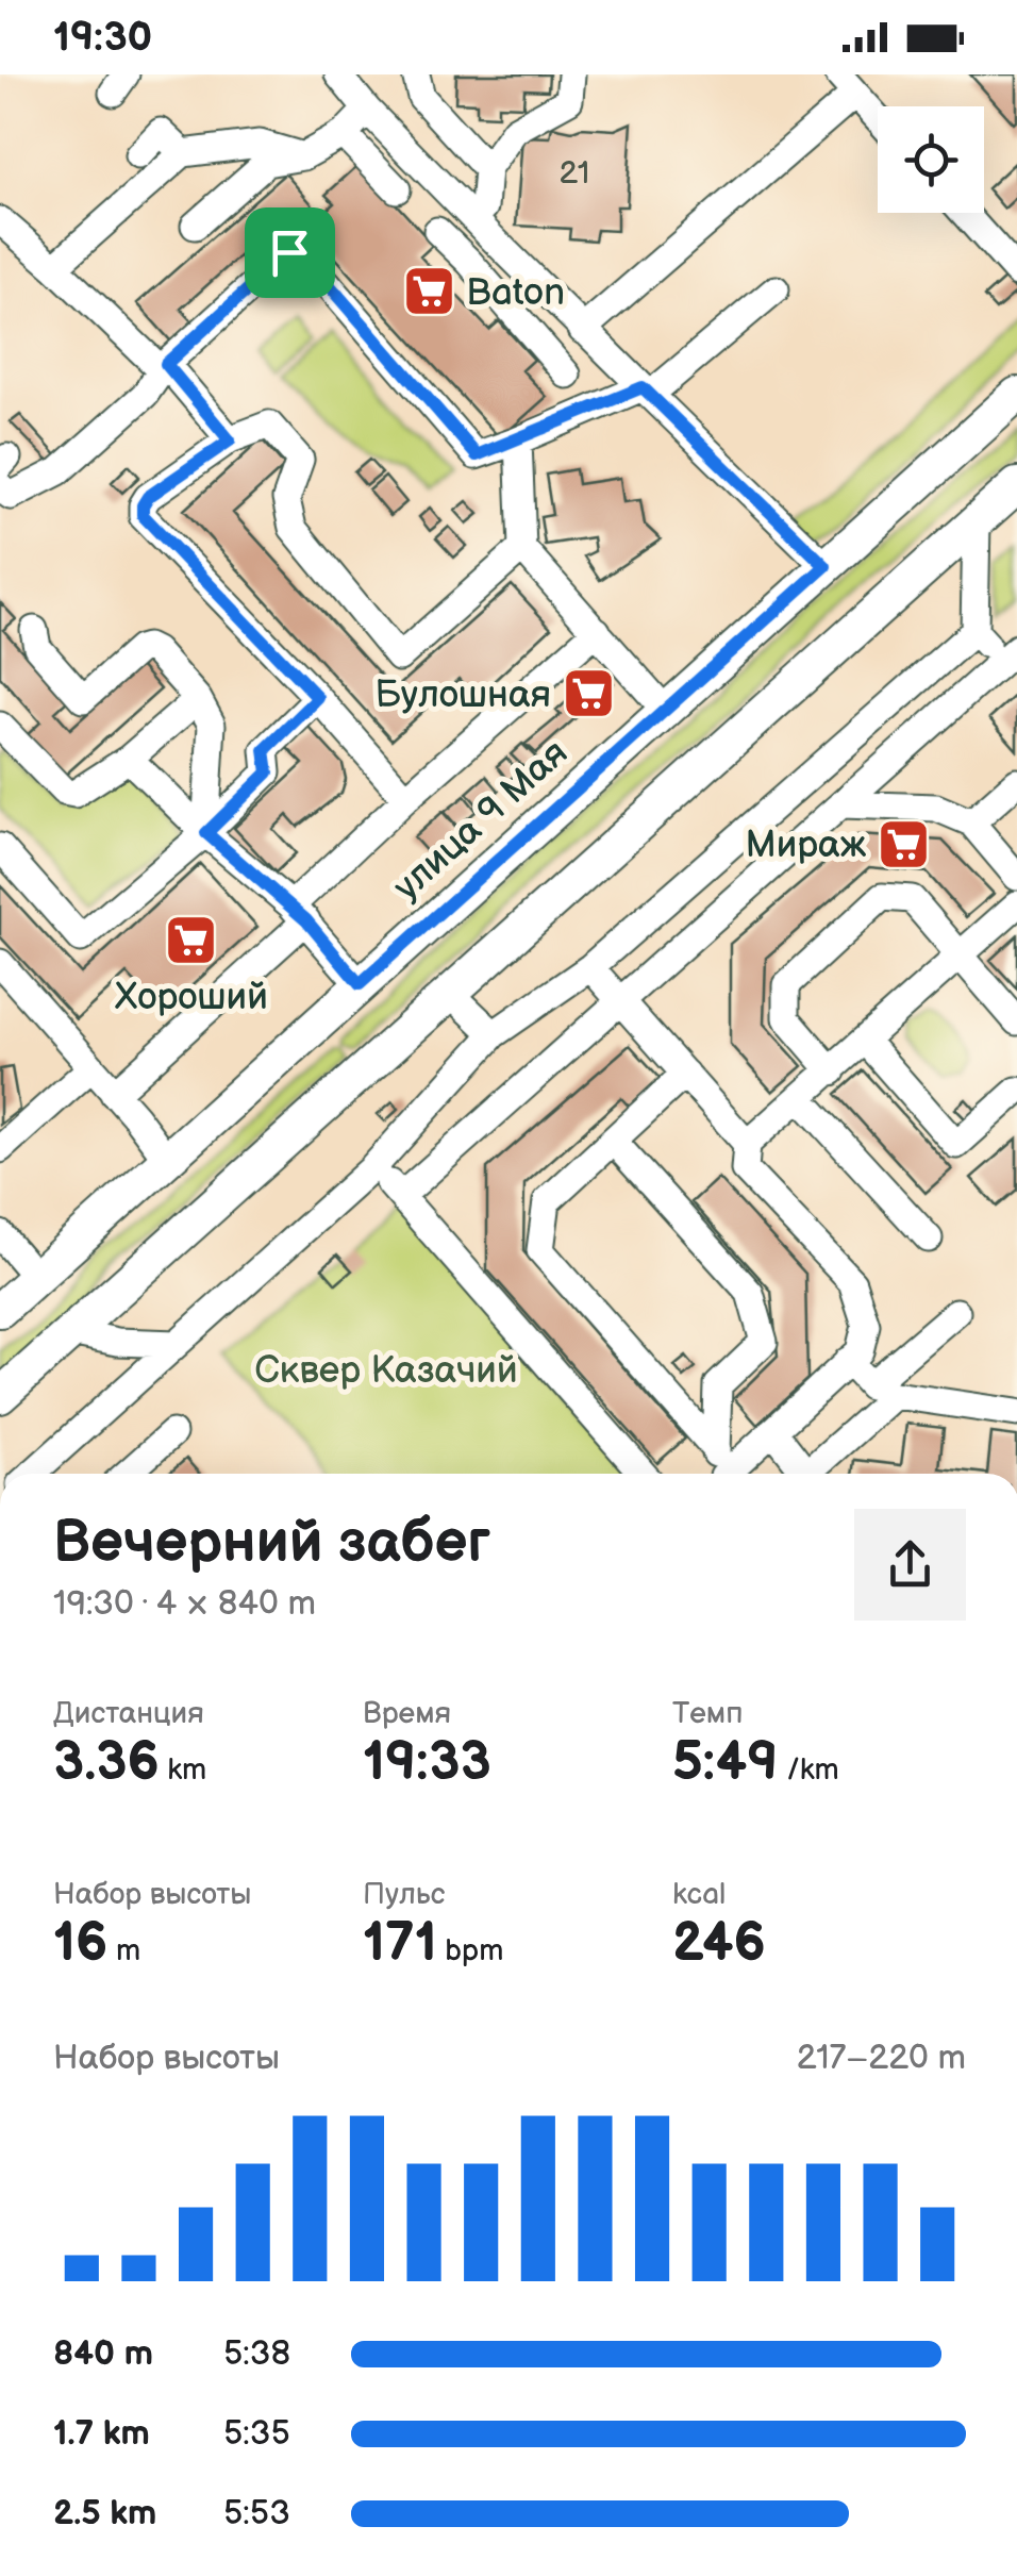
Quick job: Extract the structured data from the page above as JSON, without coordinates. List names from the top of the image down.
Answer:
{
  "streets": {
    "main road": ["улица 9 Мая"]
  },
  "parks": ["Сквер Казачий"],
  "places": {
    "supermarket": [
      "Baton",
      "Булошная",
      "Мираж",
      "Хороший"
    ]
  },
  "house_numbers": ["21"],
  "page": {
    "status": "19:30",
    "heading": ["Вечерний забег", "19:30 · 4 × 840 m"],
    "stats": [
      ["Дистанция", "3.36 km"],
      ["Время", "19:33"],
      ["Темп", "5:49 /km"],
      ["Набор высоты", "16 m"],
      ["Пульс", "171 bpm"],
      ["kcal", "246"]
    ],
    "chart": ["Набор высоты", "217–220 m"],
    "list": [
      {
        "name": "840 m",
        "note": "5:38"
      },
      {
        "name": "1.7 km",
        "note": "5:35"
      },
      {
        "name": "2.5 km",
        "note": "5:53"
      }
    ]
  }
}
